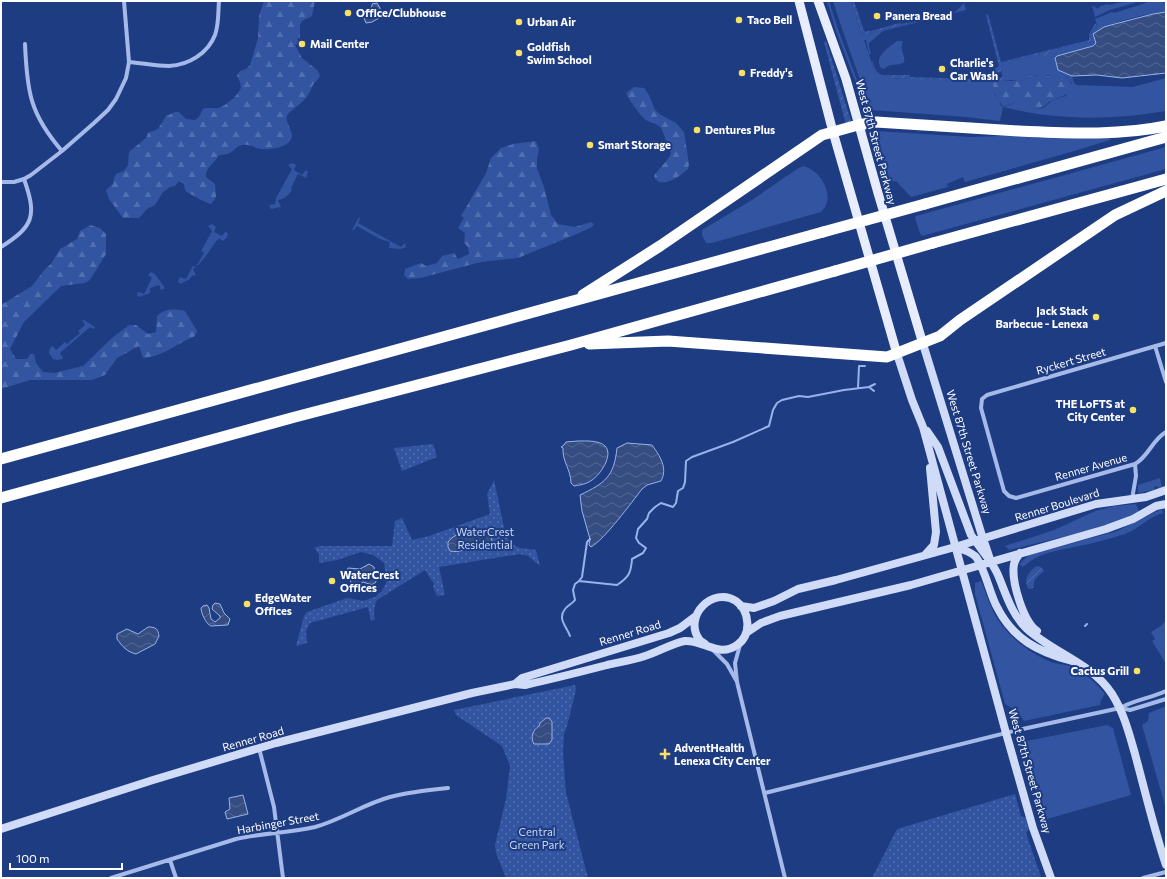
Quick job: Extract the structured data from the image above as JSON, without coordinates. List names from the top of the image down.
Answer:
{
  "streets": {
    "main road": ["West 87th Street Parkway", "Renner Boulevard", "Renner Road"],
    "street": ["Ryckert Street", "Renner Avenue", "Harbinger Street"]
  },
  "crossings": [
    ["West 87th Street Parkway", "Renner Boulevard"],
    ["West 87th Street Parkway", "Renner Road"],
    ["Ryckert Street", "Renner Avenue"],
    ["Renner Boulevard", "Renner Road"]
  ],
  "parks": ["WaterCrest Residential", "Central Green Park"],
  "places": {
    "other": [
      "Office/Clubhouse",
      "Panera Bread",
      "Taco Bell",
      "Urban Air",
      "Mail Center",
      "Goldfish Swim School",
      "Charlie's Car Wash",
      "Freddy's",
      "Dentures Plus",
      "Smart Storage",
      "Jack Stack Barbecue - Lenexa",
      "THE LoFTS at City Center",
      "WaterCrest Offices",
      "EdgeWater Offices",
      "Cactus Grill"
    ],
    "health": ["AdventHealth Lenexa City Center"]
  },
  "scale_bar": "100 m"
}
